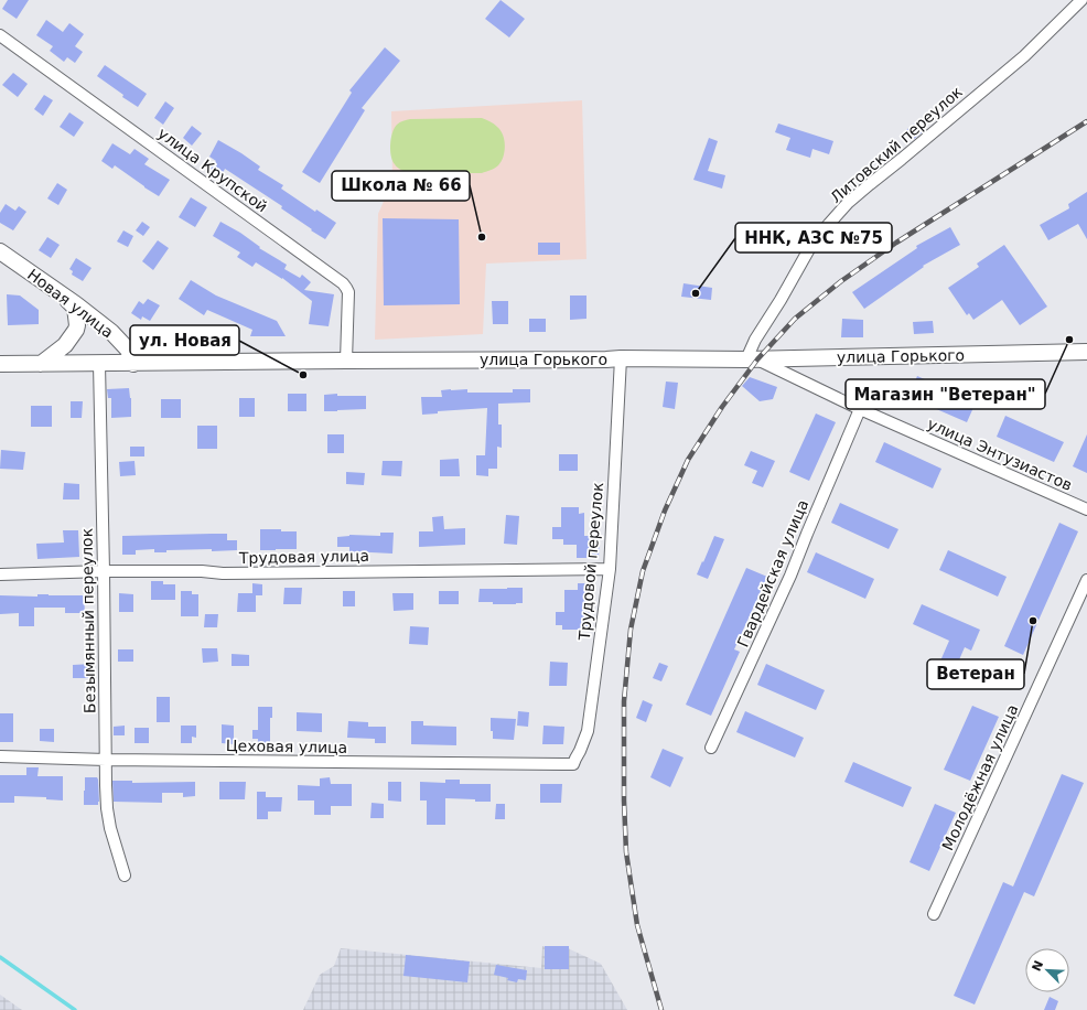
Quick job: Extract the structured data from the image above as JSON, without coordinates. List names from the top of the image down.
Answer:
{
  "streets": {
    "main road": ["Новая улица", "улица Горького"],
    "street": [
      "Литовский переулок",
      "улица Крупской",
      "улица Энтузиастов",
      "Трудовая улица",
      "Трудовой переулок",
      "Гвардейская улица",
      "Безымянный переулок",
      "Цеховая улица",
      "Молодёжная улица"
    ]
  },
  "crossings": [
    ["Литовский переулок", "улица Горького"],
    ["Литовский переулок", "улица Энтузиастов"],
    ["улица Крупской", "улица Горького"],
    ["Новая улица", "улица Горького"],
    ["улица Горького", "улица Энтузиастов"],
    ["улица Горького", "Трудовой переулок"],
    ["улица Горького", "Безымянный переулок"],
    ["улица Энтузиастов", "Гвардейская улица"],
    ["Трудовая улица", "Трудовой переулок"],
    ["Трудовая улица", "Безымянный переулок"],
    ["Трудовой переулок", "Цеховая улица"],
    ["Безымянный переулок", "Цеховая улица"]
  ],
  "places": [
    "Школа № 66",
    "ННК, АЗС №75",
    "Магазин \"Ветеран\"",
    "ул. Новая",
    "Ветеран"
  ],
  "north": "top left"
}
